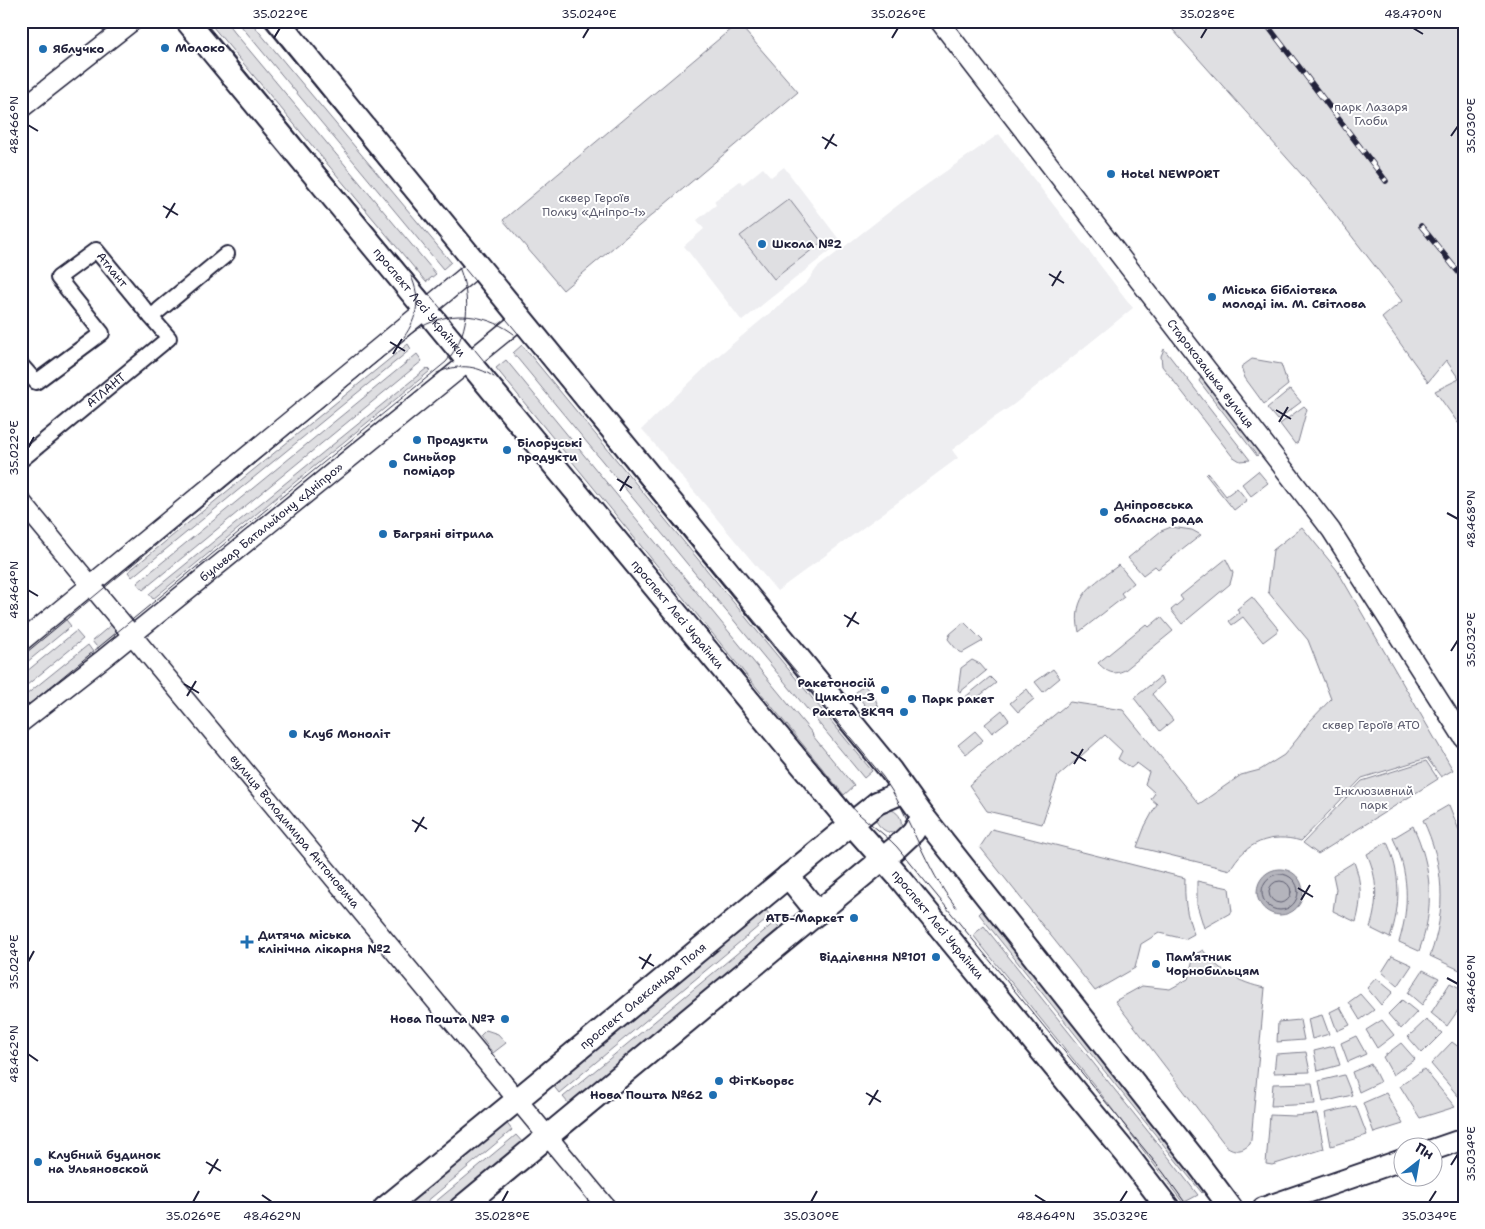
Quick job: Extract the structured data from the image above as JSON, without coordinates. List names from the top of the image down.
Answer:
{
  "streets": {
    "main road": ["проспект Лесі Українки", "проспект Олександра Поля"],
    "street": [
      "Атлант",
      "Старокозацька вулиця",
      "АТЛАНТ",
      "бульвар Батальйону «Дніпро»",
      "вулиця Володимира Антоновича"
    ]
  },
  "crossings": [
    ["Атлант", "АТЛАНТ"],
    ["проспект Лесі Українки", "бульвар Батальйону «Дніпро»"],
    ["проспект Лесі Українки", "проспект Олександра Поля"],
    ["бульвар Батальйону «Дніпро»", "вулиця Володимира Антоновича"],
    ["вулиця Володимира Антоновича", "проспект Олександра Поля"]
  ],
  "parks": [
    "парк Лазаря Глоби",
    "сквер Героїв Полку «Дніпро-1»",
    "сквер Героїв АТО",
    "Інклюзивний парк"
  ],
  "places": {
    "other": [
      "Молоко",
      "Яблучко",
      "Hotel NEWPORT",
      "Школа №2",
      "Міська бібліотека молоді ім. М. Світлова",
      "Продукти",
      "Білоруські продукти",
      "Синьйор помідор",
      "Дніпровська обласна рада",
      "Багряні вітрила",
      "Ракетоносій Циклон-3",
      "Парк ракет",
      "Ракета 8К99",
      "Клуб Моноліт",
      "АТБ-Маркет",
      "Відділення №101",
      "Пам’ятник Чорнобильцям",
      "Нова Пошта №7",
      "ФiтКьорвс",
      "Нова Пошта №62",
      "Клубний будинок на Ульяновской"
    ],
    "health": ["Дитяча міська клінічна лікарня №2"]
  },
  "north": "top right",
  "coordinates": [
    "35.022°E",
    "35.024°E",
    "35.026°E",
    "35.028°E",
    "48.470°N",
    "48.466°N",
    "35.030°E",
    "48.468°N",
    "48.464°N",
    "35.032°E",
    "48.462°N",
    "35.034°E"
  ]
}
